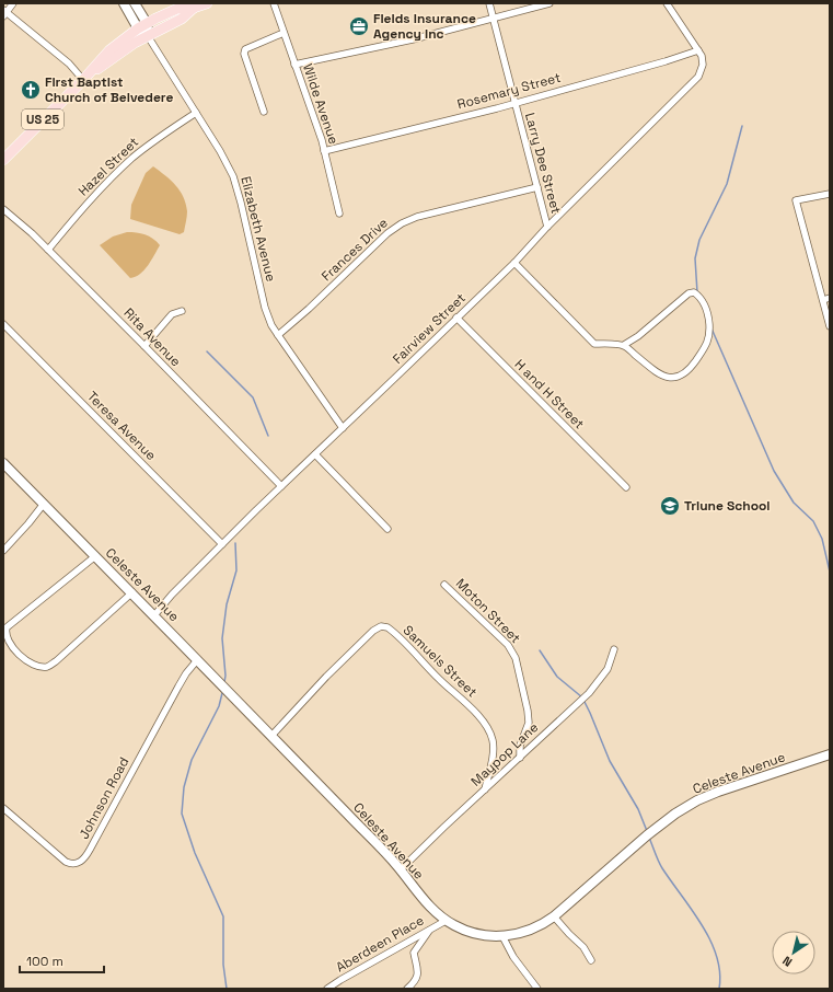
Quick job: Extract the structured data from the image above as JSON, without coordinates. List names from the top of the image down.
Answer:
{
  "streets": {
    "main road": ["US 25"],
    "street": [
      "Rosemary Street",
      "Wilde Avenue",
      "Larry Dee Street",
      "Hazel Street",
      "Elizabeth Avenue",
      "Frances Drive",
      "Fairview Street",
      "Rita Avenue",
      "H and H Street",
      "Teresa Avenue",
      "Celeste Avenue",
      "Moton Street",
      "Samuels Street",
      "Maypop Lane",
      "Johnson Road",
      "Aberdeen Place"
    ]
  },
  "crossings": [
    ["Rosemary Street", "Wilde Avenue"],
    ["Rosemary Street", "Larry Dee Street"],
    ["Rosemary Street", "Fairview Street"],
    ["US 25", "Elizabeth Avenue"],
    ["Larry Dee Street", "Frances Drive"],
    ["Larry Dee Street", "Fairview Street"],
    ["Hazel Street", "Elizabeth Avenue"],
    ["Hazel Street", "Rita Avenue"],
    ["Elizabeth Avenue", "Frances Drive"],
    ["Elizabeth Avenue", "Fairview Street"],
    ["Fairview Street", "Rita Avenue"],
    ["Fairview Street", "H and H Street"],
    ["Fairview Street", "Teresa Avenue"],
    ["Fairview Street", "Celeste Avenue"],
    ["Celeste Avenue", "Samuels Street"],
    ["Celeste Avenue", "Maypop Lane"],
    ["Celeste Avenue", "Johnson Road"],
    ["Celeste Avenue", "Aberdeen Place"],
    ["Moton Street", "Maypop Lane"],
    ["Samuels Street", "Maypop Lane"]
  ],
  "places": {
    "office": ["Fields Insurance Agency Inc"],
    "church": ["First Baptist Church of Belvedere"],
    "school or university": ["Triune School"]
  },
  "scale_bar": "100 m",
  "north": "bottom left"
}
